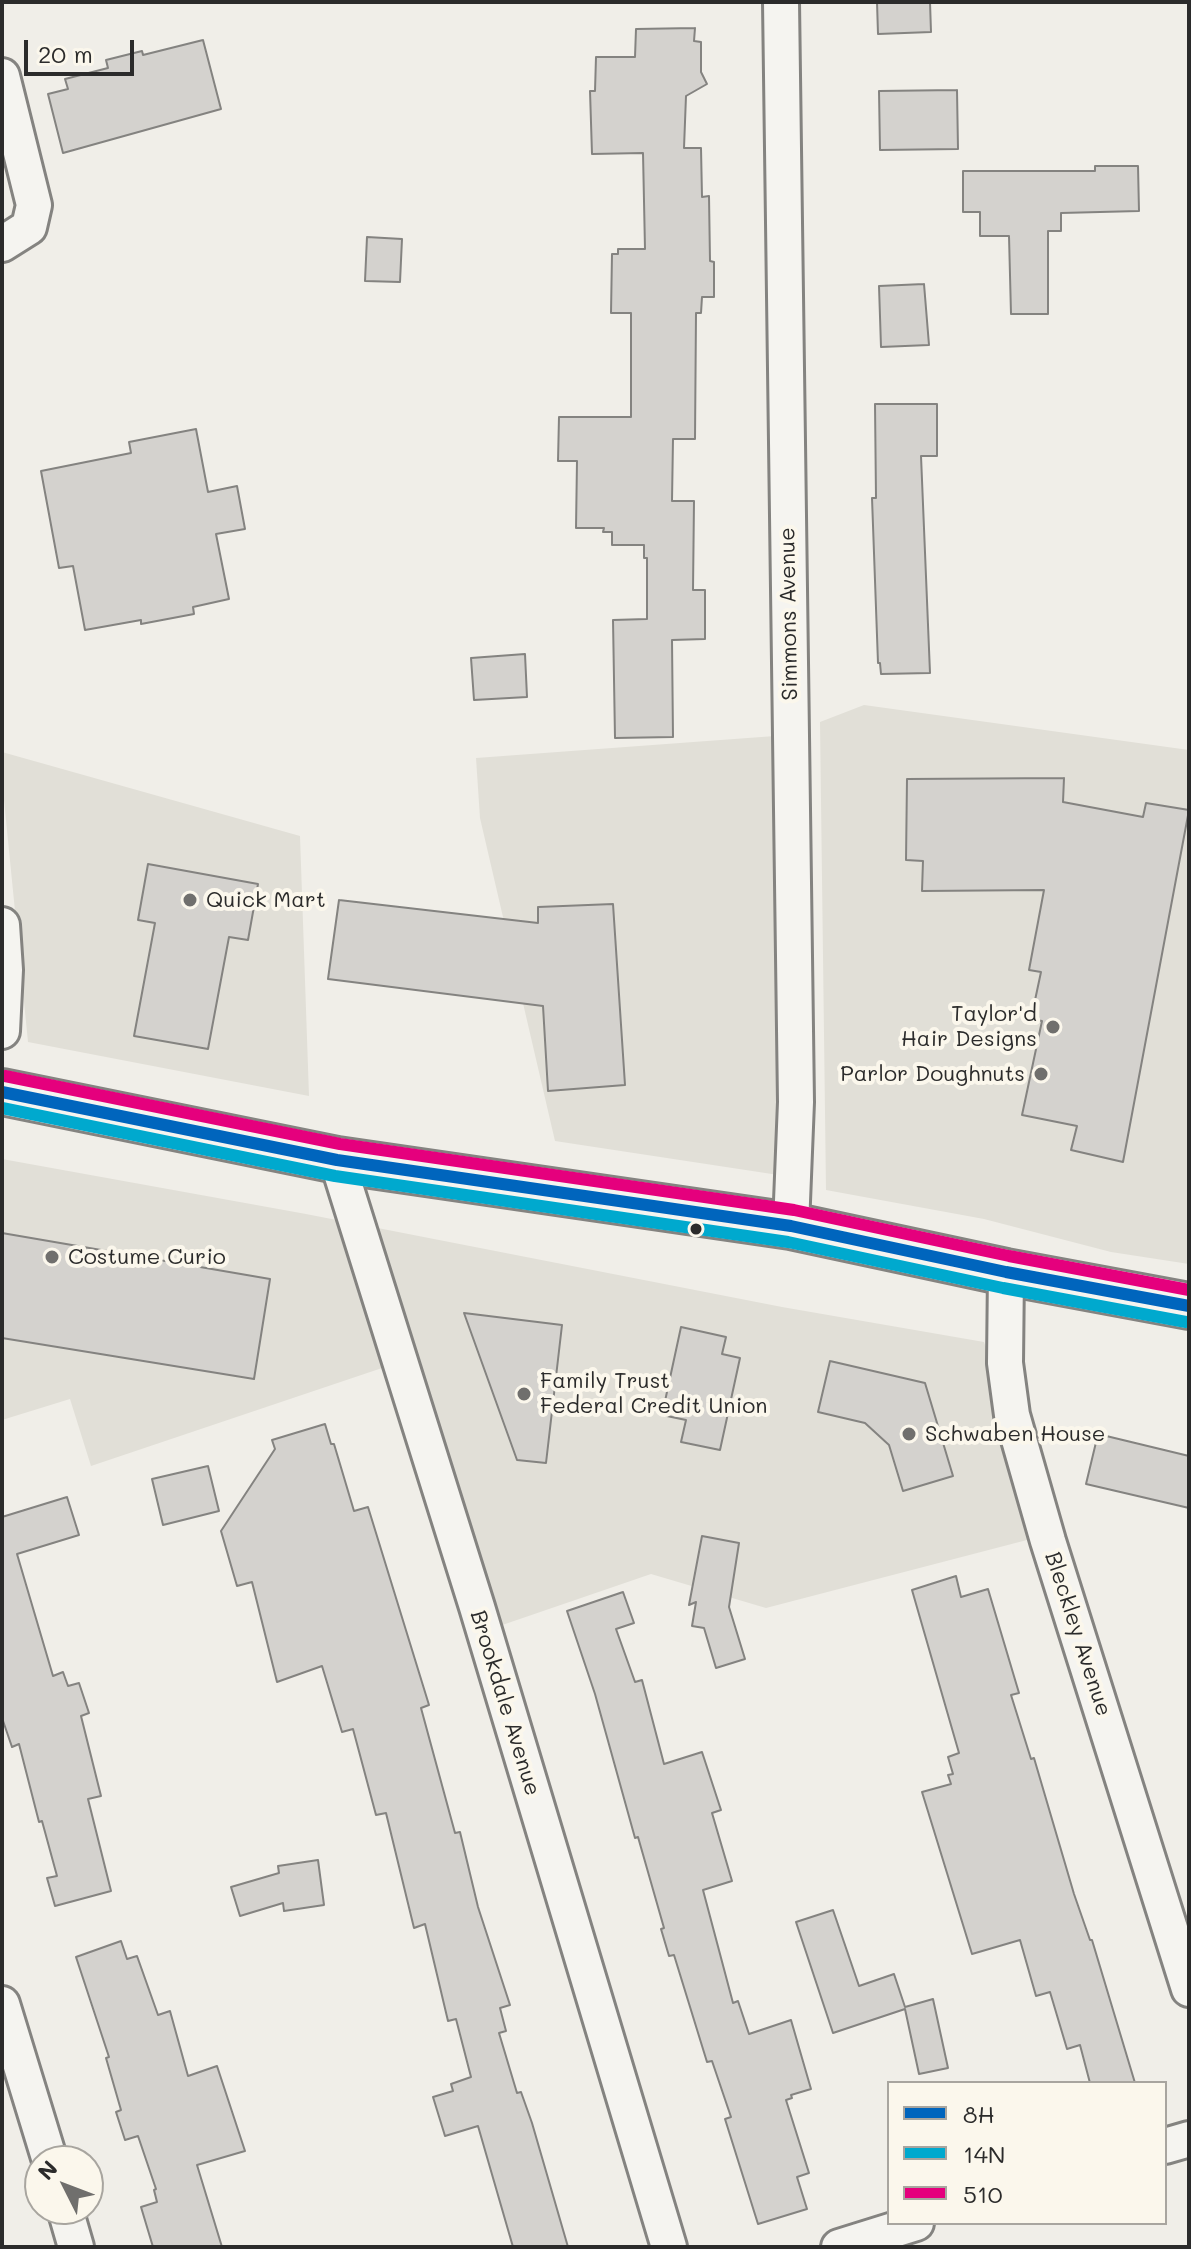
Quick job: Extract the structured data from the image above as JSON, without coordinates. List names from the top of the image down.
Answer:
{
  "streets": {
    "street": ["Simmons Avenue", "Bleckley Avenue", "Brookdale Avenue"]
  },
  "places": [
    "Quick Mart",
    "Taylor'd Hair Designs",
    "Parlor Doughnuts",
    "Costume Curio",
    "Family Trust Federal Credit Union",
    "Schwaben House"
  ],
  "lines": ["transit line 510", "transit line 8H", "transit line 14N"],
  "legend": ["8H", "14N", "510"],
  "scale_bar": "20 m",
  "north": "top left"
}
